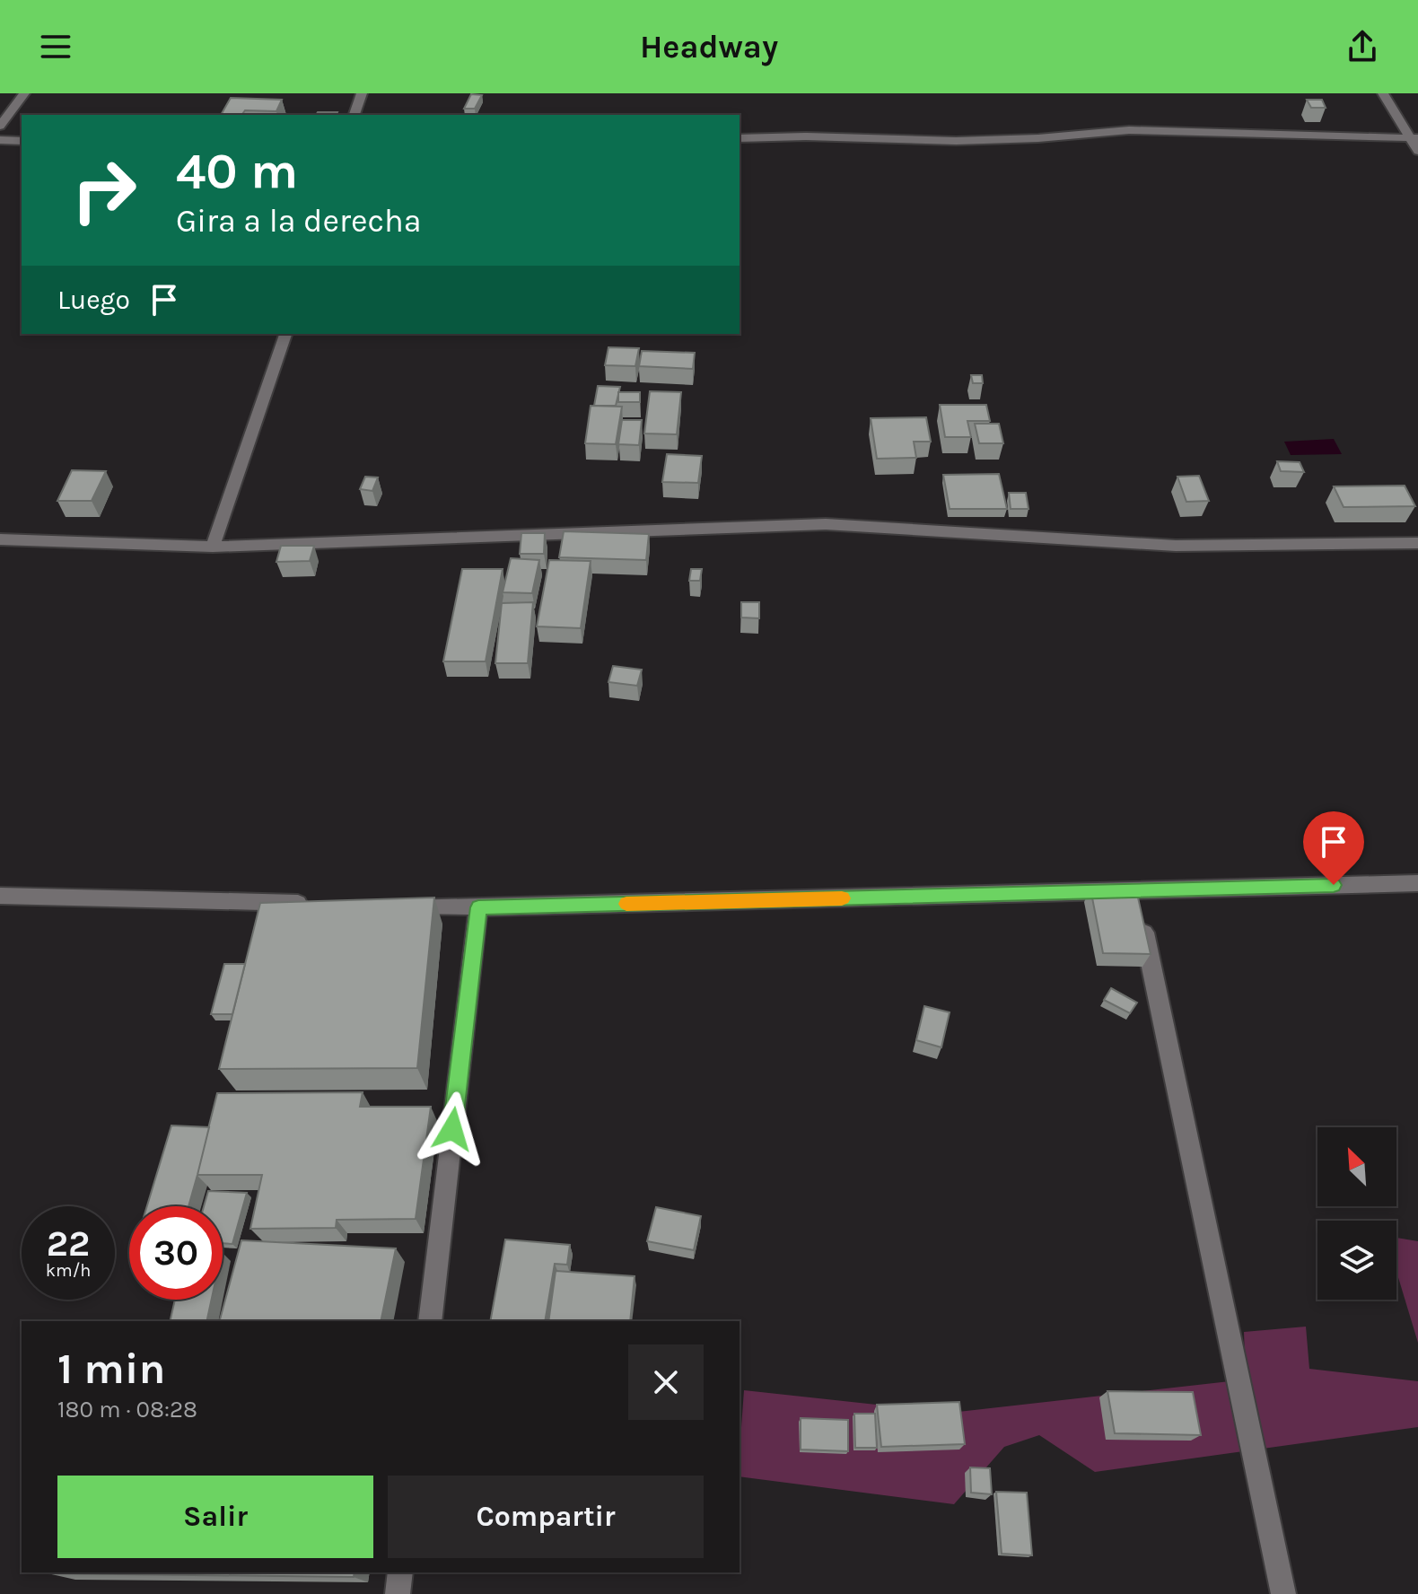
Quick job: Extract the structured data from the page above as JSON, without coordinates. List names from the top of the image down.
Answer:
{
  "north": "top left",
  "page": {
    "header": "Headway",
    "turn": ["40 m", "Gira a la derecha"],
    "then": "Luego",
    "speed": "22 km/h",
    "limit": "30",
    "heading": ["1 min", "180 m · 08:28"],
    "buttons": ["Salir", "Compartir"]
  }
}
